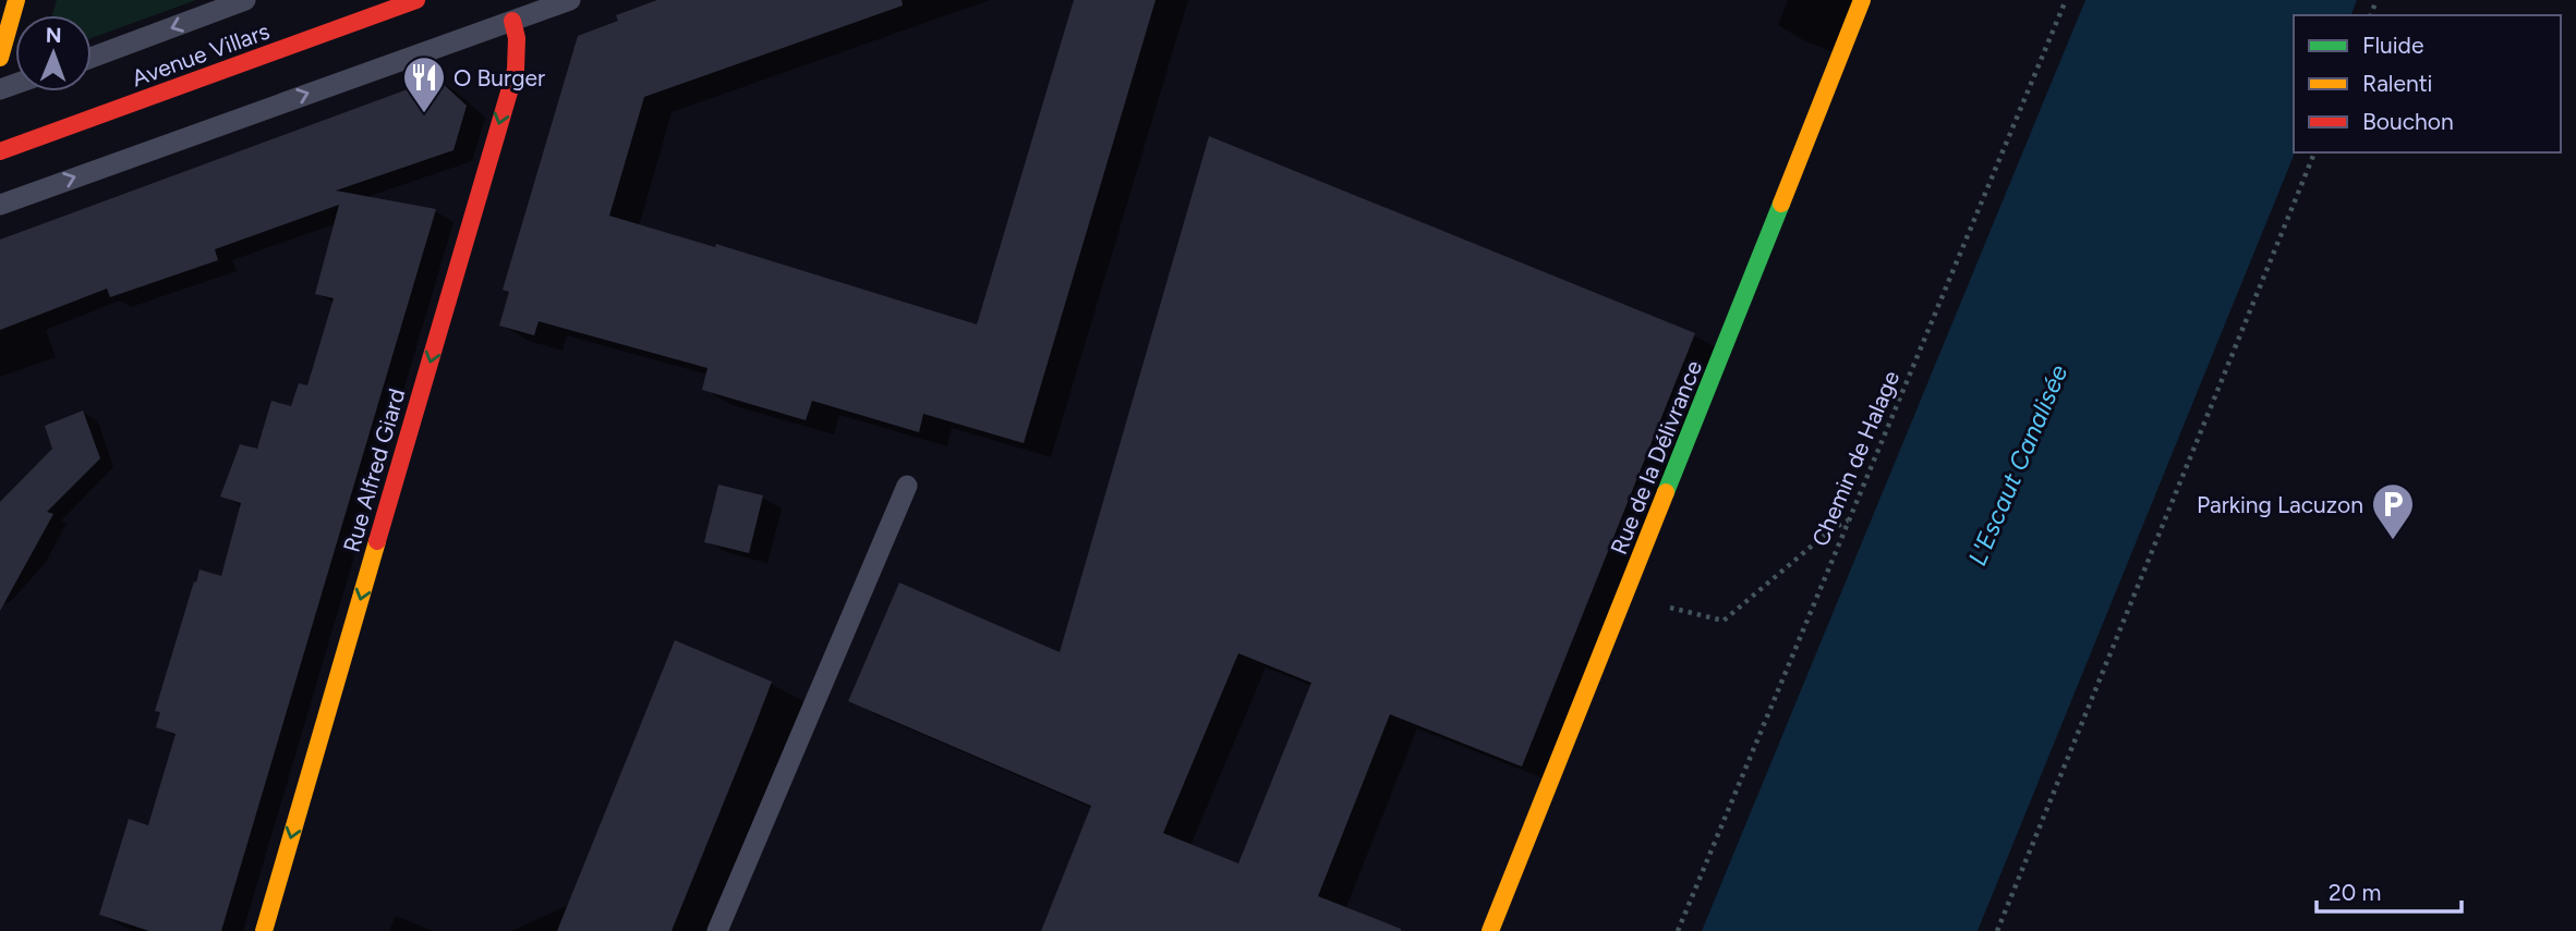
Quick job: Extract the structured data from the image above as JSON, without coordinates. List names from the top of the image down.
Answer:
{
  "streets": {
    "street": ["Avenue Villars", "Rue de la Délivrance", "Rue Alfred Giard"],
    "path": ["Chemin de Halage"]
  },
  "one_way": ["Rue Alfred Giard"],
  "water": ["L'Escaut Canalisée"],
  "places": {
    "restaurant": ["O Burger"],
    "parking": ["Parking Lacuzon"]
  },
  "legend": ["Fluide", "Ralenti", "Bouchon"],
  "scale_bar": "20 m",
  "north": "top"
}
